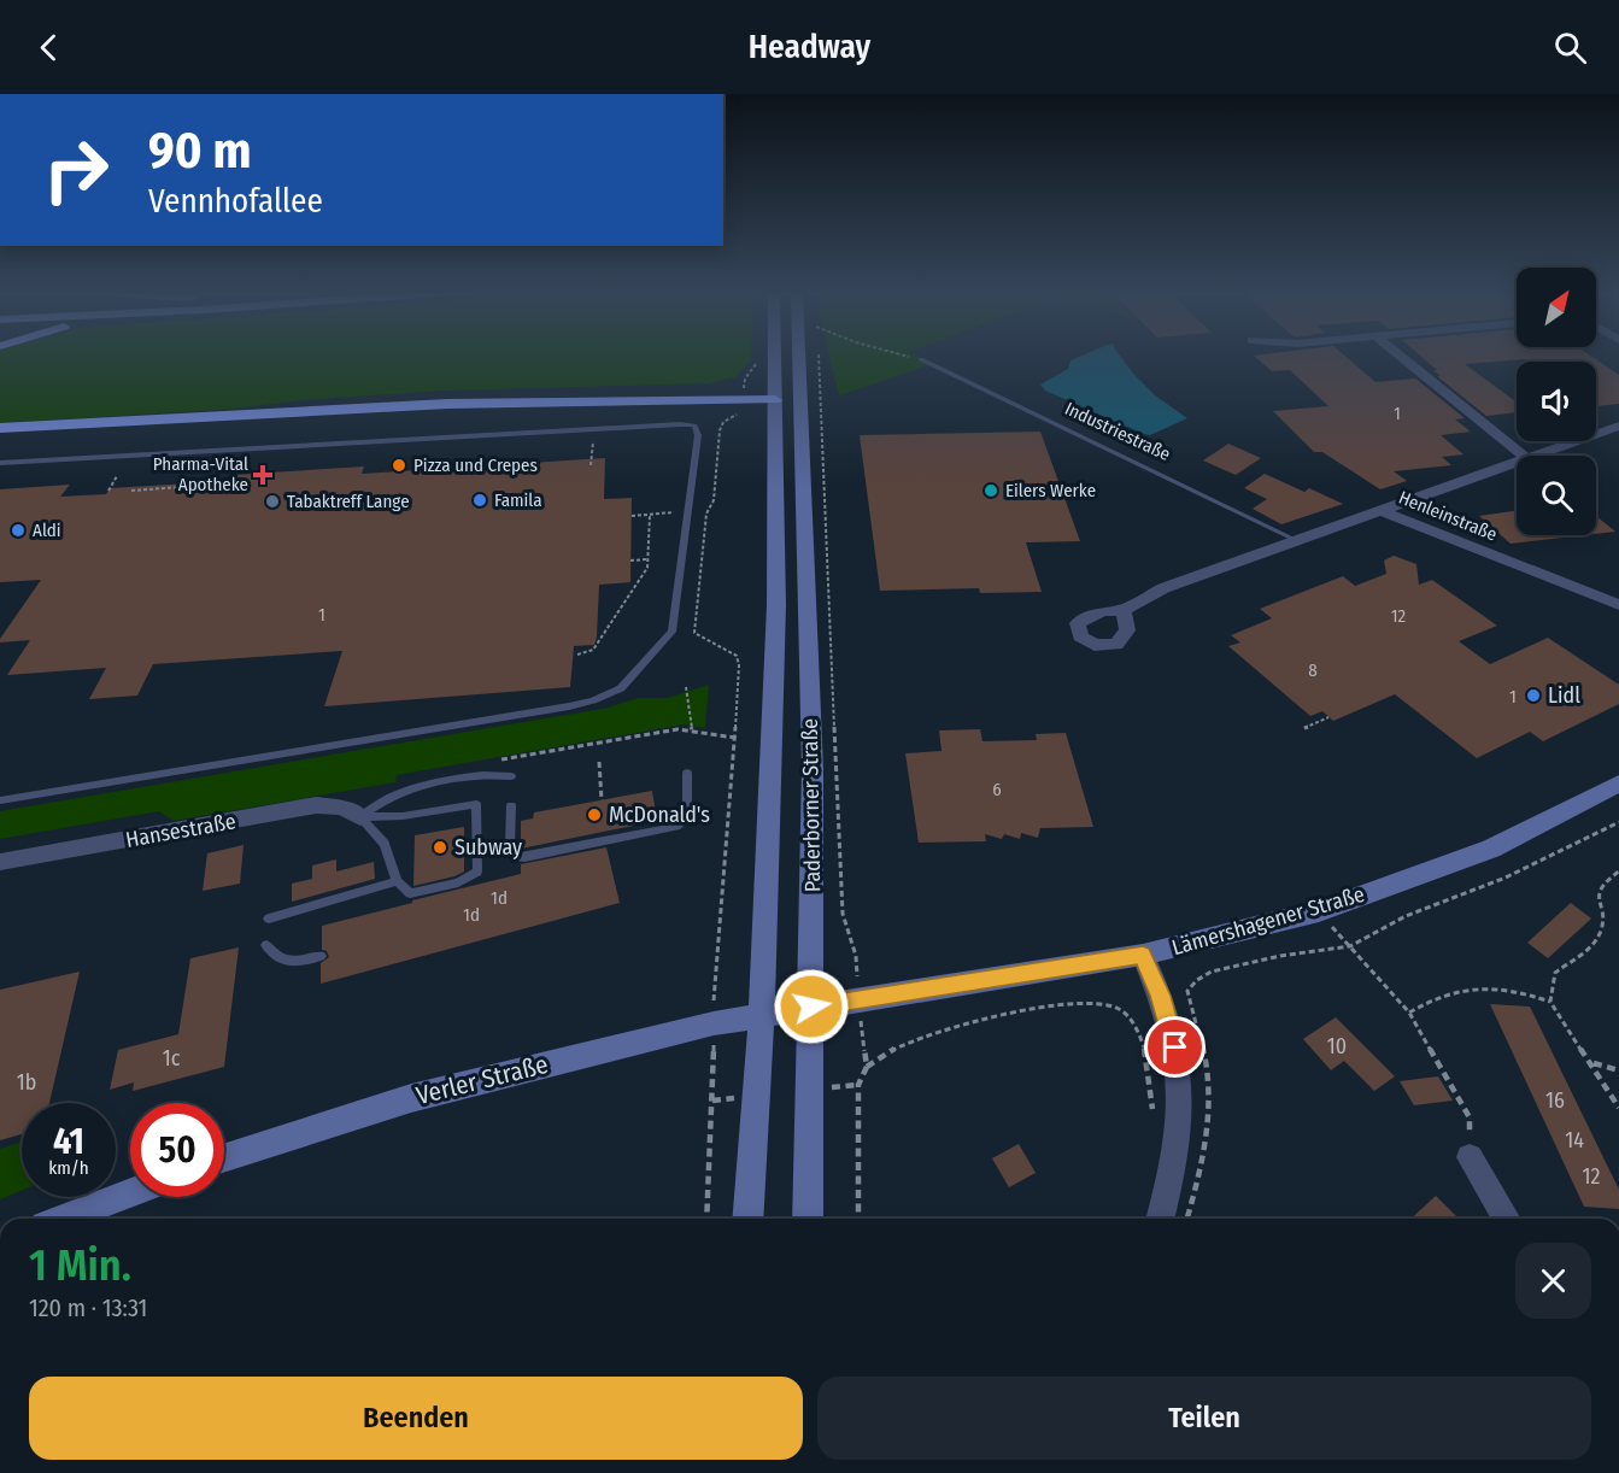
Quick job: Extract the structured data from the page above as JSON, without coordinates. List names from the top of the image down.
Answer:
{
  "streets": {
    "main road": ["Paderborner Straße", "Lämershagener Straße", "Verler Straße"],
    "street": ["Henleinstraße", "Hansestraße"],
    "lane": ["Industriestraße"]
  },
  "crossings": [
    ["Paderborner Straße", "Lämershagener Straße"],
    ["Paderborner Straße", "Verler Straße"],
    ["Lämershagener Straße", "Verler Straße"]
  ],
  "places": {
    "other": [
      "Pizza und Crepes",
      "Eilers Werke",
      "Famila",
      "Tabaktreff Lange",
      "Aldi",
      "Lidl",
      "McDonald's",
      "Subway"
    ],
    "health": ["Pharma-Vital Apotheke"]
  },
  "house_numbers": [
    "1",
    "1",
    "12",
    "8",
    "1",
    "6",
    "1d",
    "1d",
    "10",
    "1c",
    "1b",
    "16",
    "14",
    "12"
  ],
  "north": "top right",
  "page": {
    "header": "Headway",
    "turn": ["90 m", "Vennhofallee"],
    "speed": "41 km/h",
    "limit": "50",
    "heading": ["1 Min.", "120 m · 13:31"],
    "buttons": ["Beenden", "Teilen"]
  }
}
